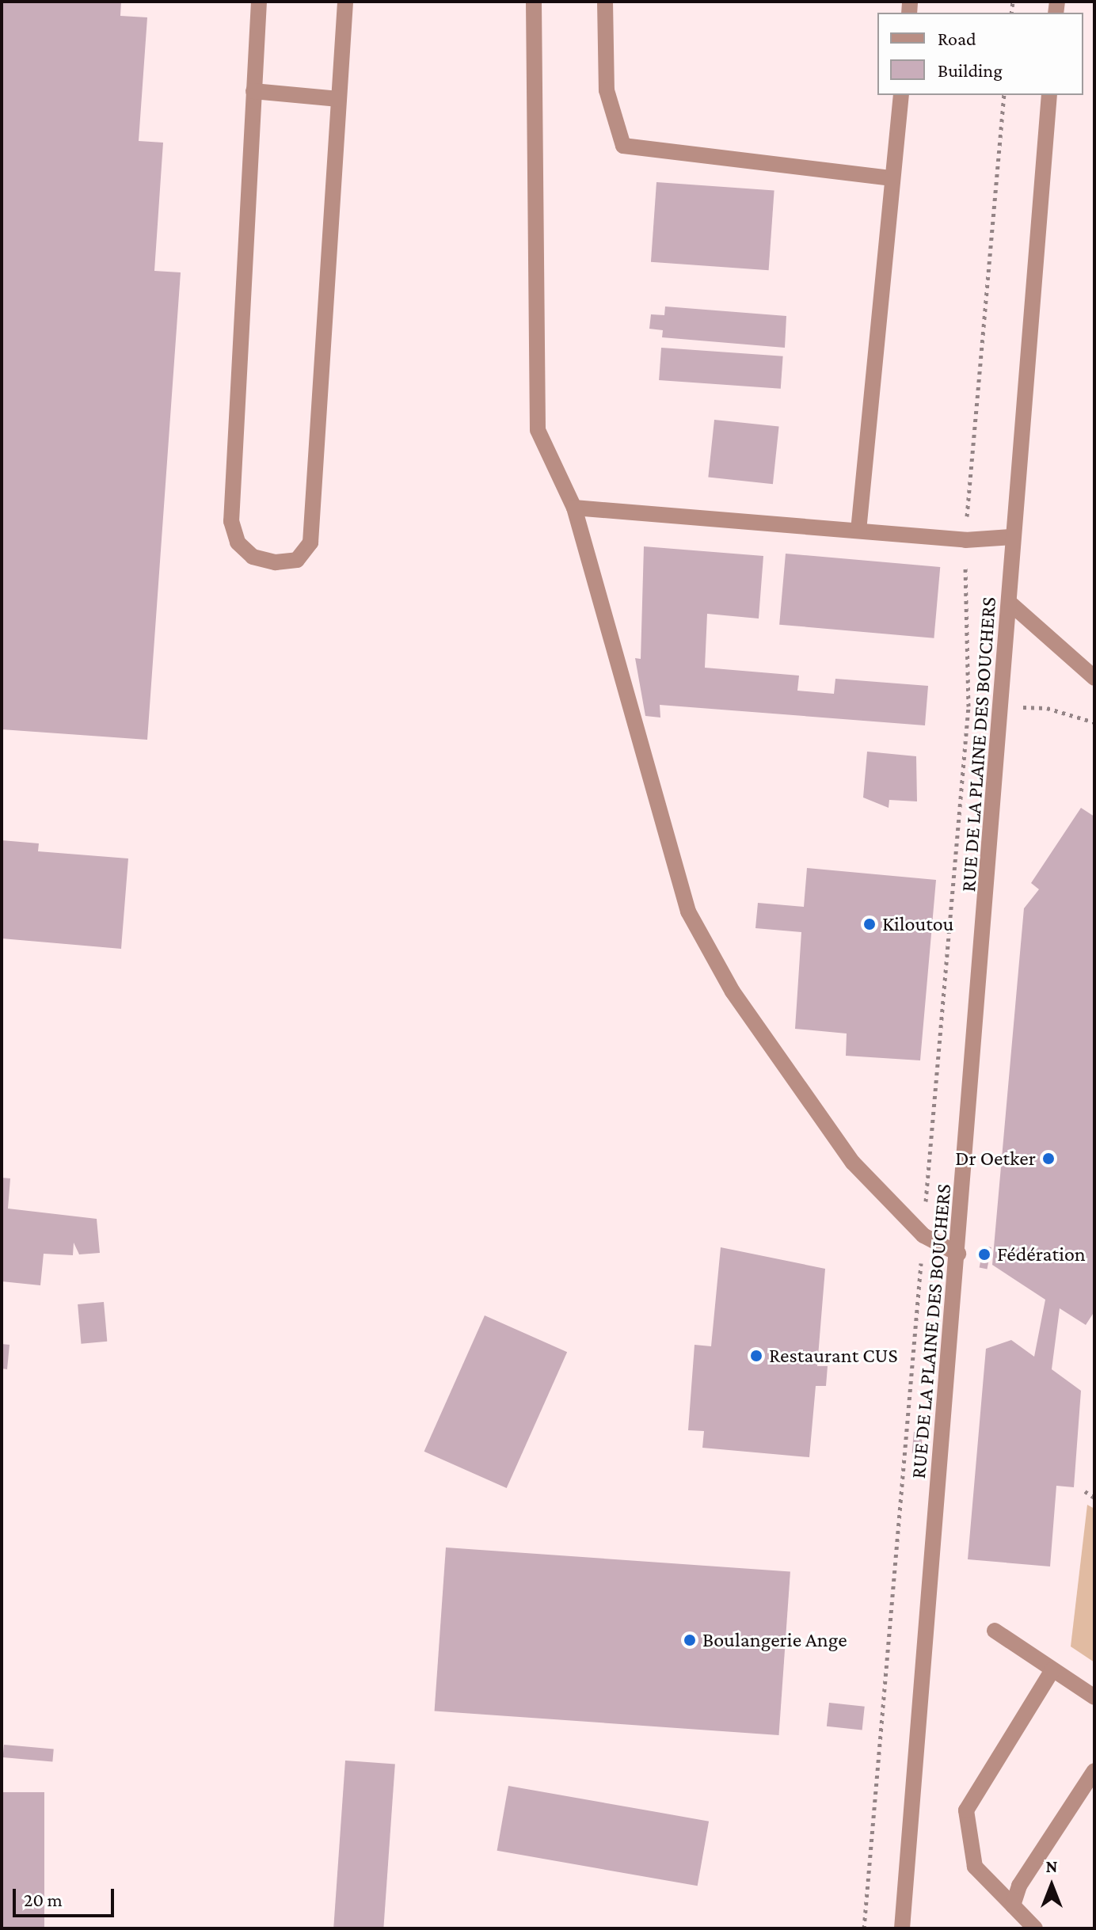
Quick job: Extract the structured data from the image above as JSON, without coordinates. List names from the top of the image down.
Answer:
{
  "streets": {
    "street": ["RUE DE LA PLAINE DES BOUCHERS"]
  },
  "places": [
    "Kiloutou",
    "Dr Oetker",
    "Fédération",
    "Restaurant CUS",
    "Boulangerie Ange"
  ],
  "legend": ["Road", "Building"],
  "scale_bar": "20 m",
  "north": "top"
}
